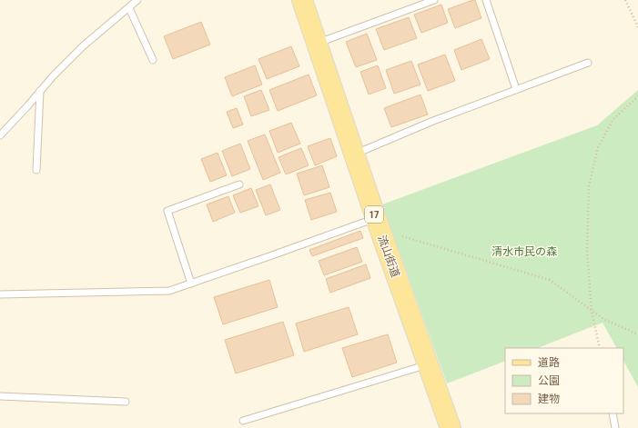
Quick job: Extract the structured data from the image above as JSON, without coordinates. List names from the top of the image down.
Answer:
{
  "streets": {
    "main road": ["17", "流山街道"]
  },
  "parks": ["清水市民の森"],
  "legend": ["道路", "公園", "建物"]
}
